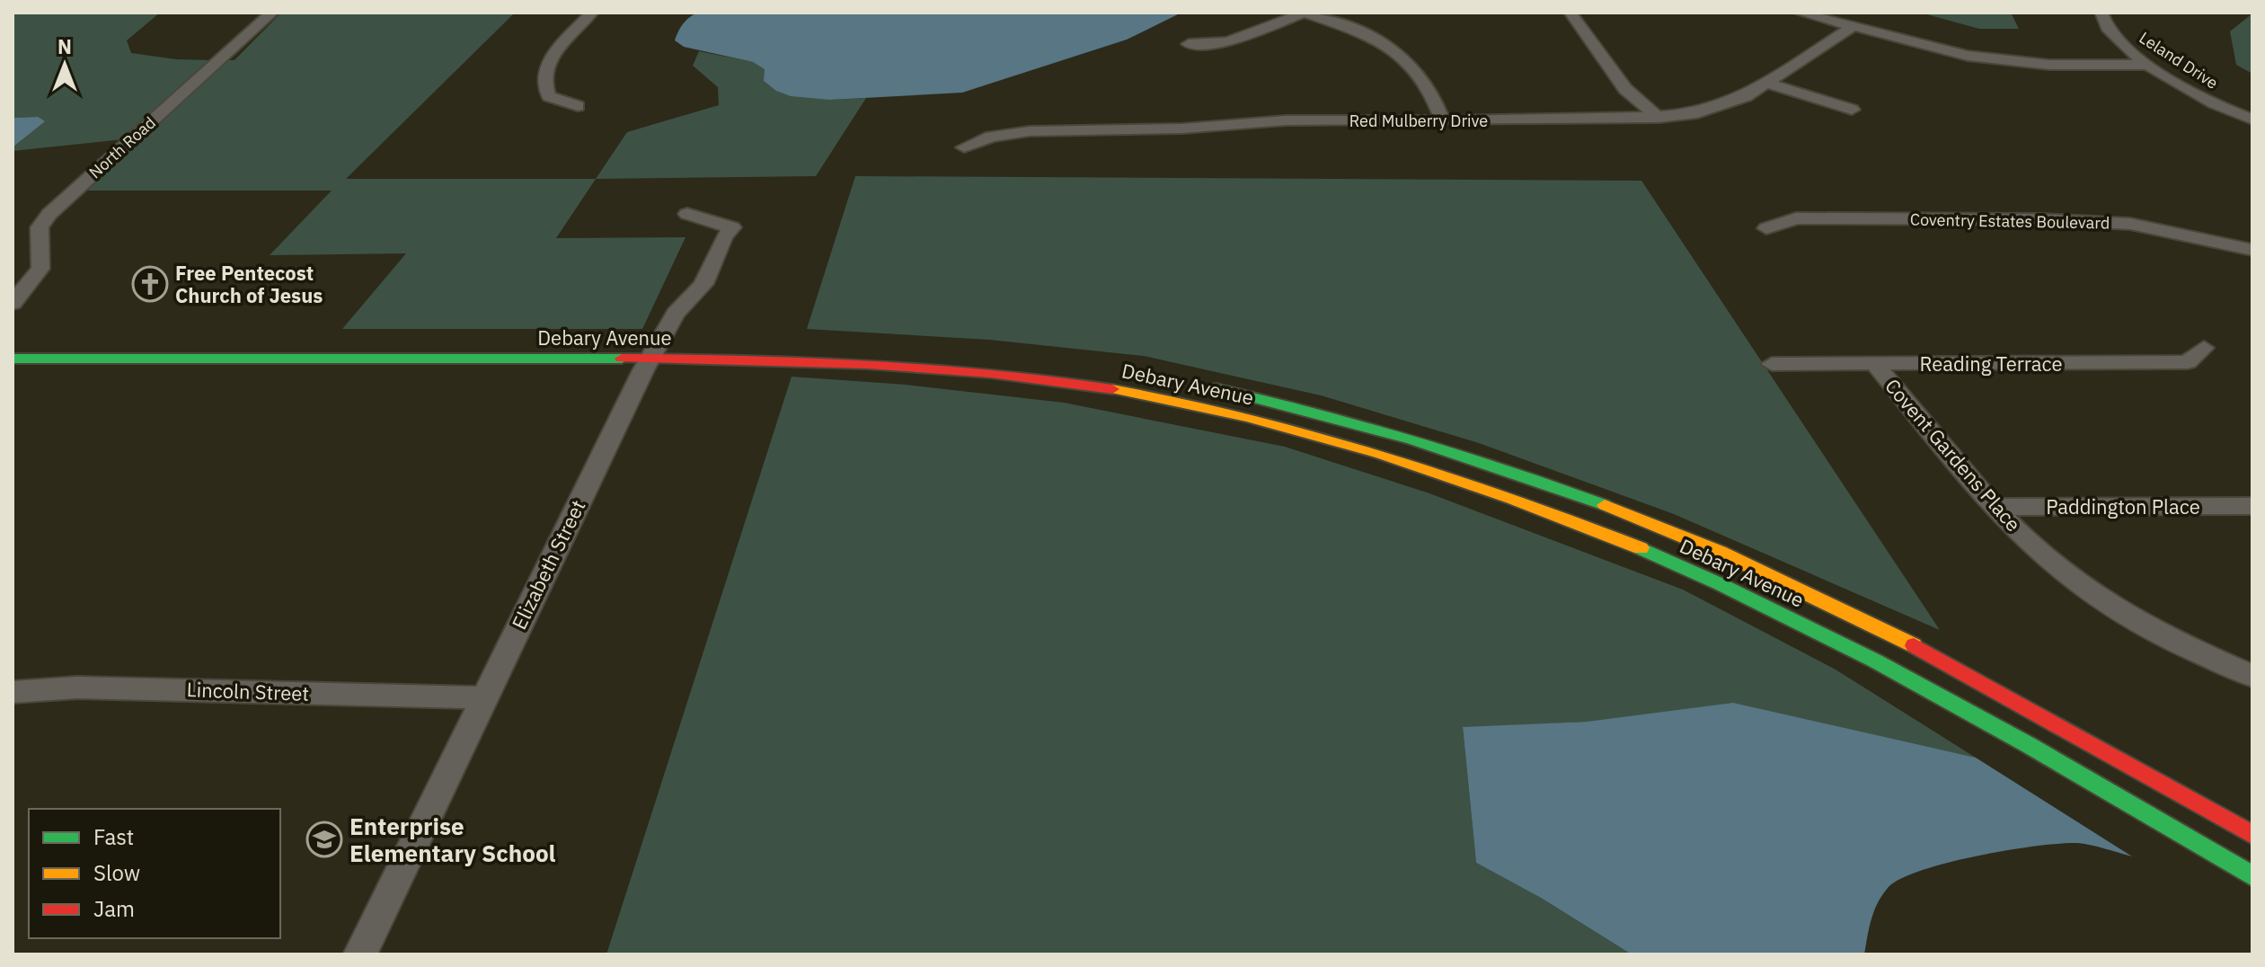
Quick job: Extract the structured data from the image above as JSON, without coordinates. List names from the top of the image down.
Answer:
{
  "streets": {
    "main road": ["Debary Avenue"],
    "street": [
      "Leland Drive",
      "Red Mulberry Drive",
      "North Road",
      "Coventry Estates Boulevard",
      "Reading Terrace",
      "Covent Gardens Place",
      "Paddington Place",
      "Elizabeth Street",
      "Lincoln Street"
    ]
  },
  "crossings": [
    ["Debary Avenue", "Elizabeth Street"],
    ["Reading Terrace", "Covent Gardens Place"],
    ["Covent Gardens Place", "Paddington Place"],
    ["Elizabeth Street", "Lincoln Street"]
  ],
  "places": {
    "church": ["Free Pentecost Church of Jesus"],
    "school or university": ["Enterprise Elementary School"]
  },
  "legend": ["Fast", "Slow", "Jam"],
  "north": "top"
}
